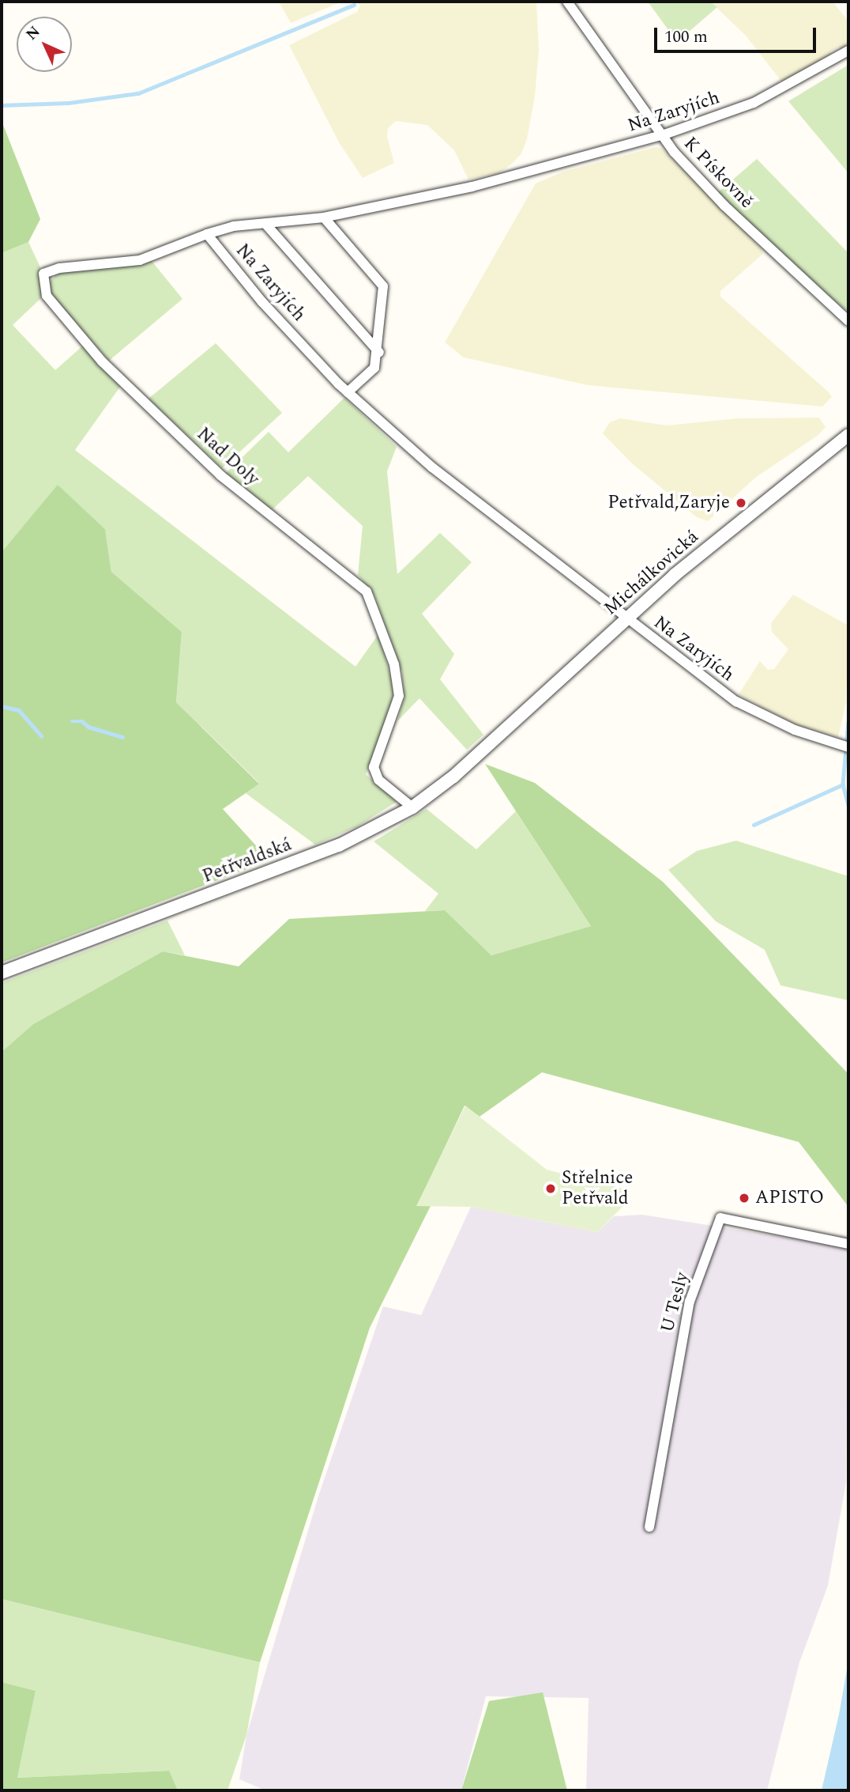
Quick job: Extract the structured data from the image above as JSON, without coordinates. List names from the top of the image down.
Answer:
{
  "streets": {
    "street": [
      "Na Zaryjích",
      "K Pískovně",
      "Nad Doly",
      "Michálkovická",
      "Petřvaldská",
      "U Tesly"
    ]
  },
  "crossings": [
    ["Na Zaryjích", "K Pískovně"],
    ["Na Zaryjích", "Nad Doly"],
    ["Na Zaryjích", "Michálkovická"],
    ["Nad Doly", "Petřvaldská"],
    ["Michálkovická", "Petřvaldská"]
  ],
  "places": ["Petřvald,Zaryje", "Střelnice Petřvald", "APISTO"],
  "scale_bar": "100 m",
  "north": "top left"
}
